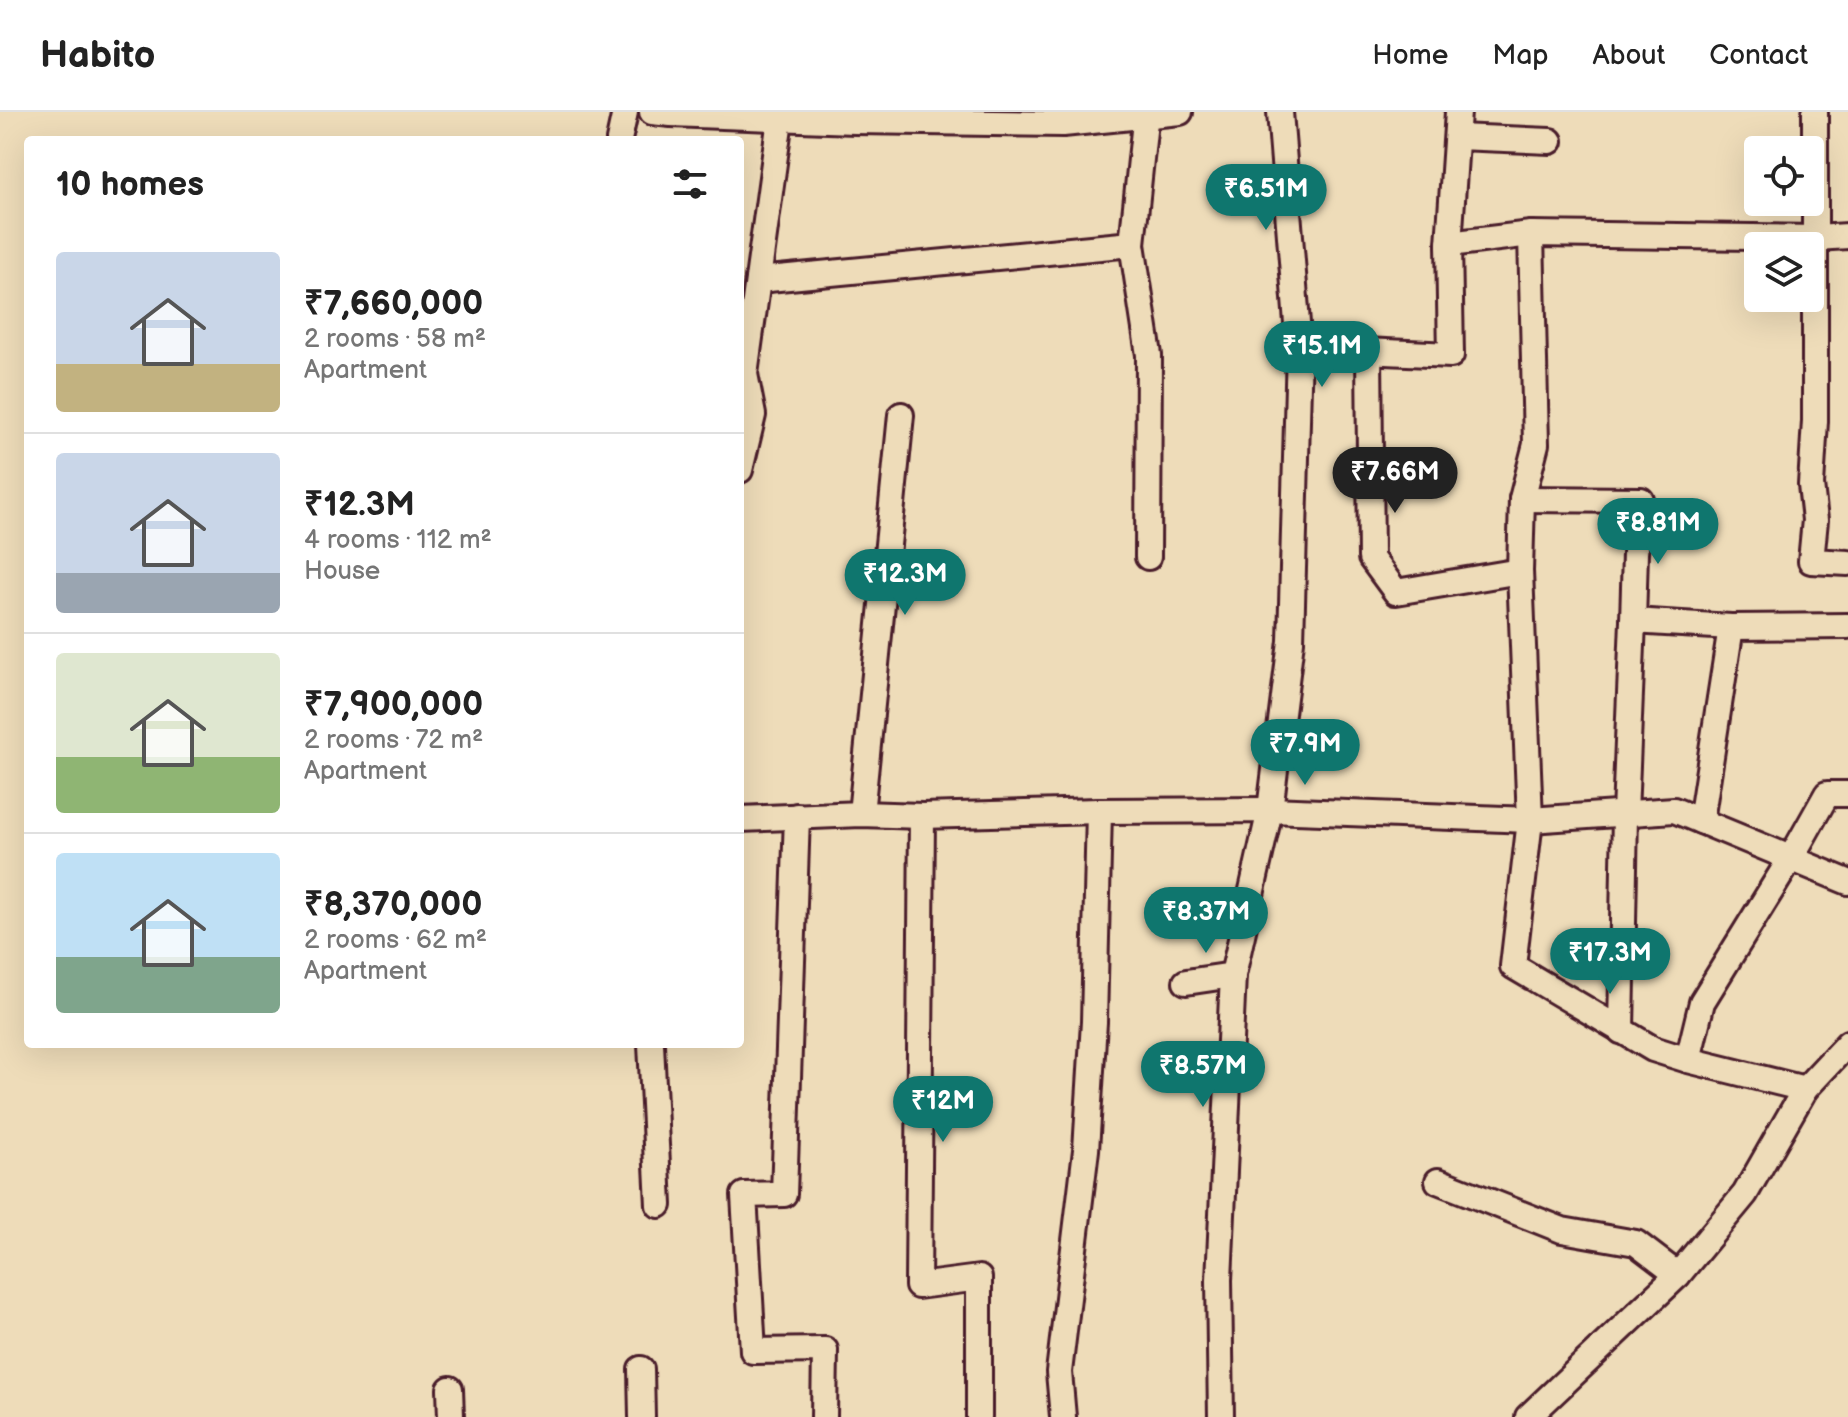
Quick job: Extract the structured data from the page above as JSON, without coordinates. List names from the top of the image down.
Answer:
{
  "page": {
    "header": "Habito",
    "nav": [
      "Home",
      "Map",
      "About",
      "Contact"
    ],
    "heading": "10 homes",
    "price": [
      "₹6.51M",
      "₹15.1M",
      "₹7.66M",
      "₹8.81M",
      "₹12.3M",
      "₹7.9M",
      "₹8.37M",
      "₹17.3M",
      "₹8.57M",
      "₹12M"
    ],
    "list": [
      {
        "name": "₹7,660,000",
        "note": "2 rooms · 58 m² · Apartment"
      },
      {
        "name": "₹12.3M",
        "note": "4 rooms · 112 m² · House"
      },
      {
        "name": "₹7,900,000",
        "note": "2 rooms · 72 m² · Apartment"
      },
      {
        "name": "₹8,370,000",
        "note": "2 rooms · 62 m² · Apartment"
      }
    ]
  }
}
